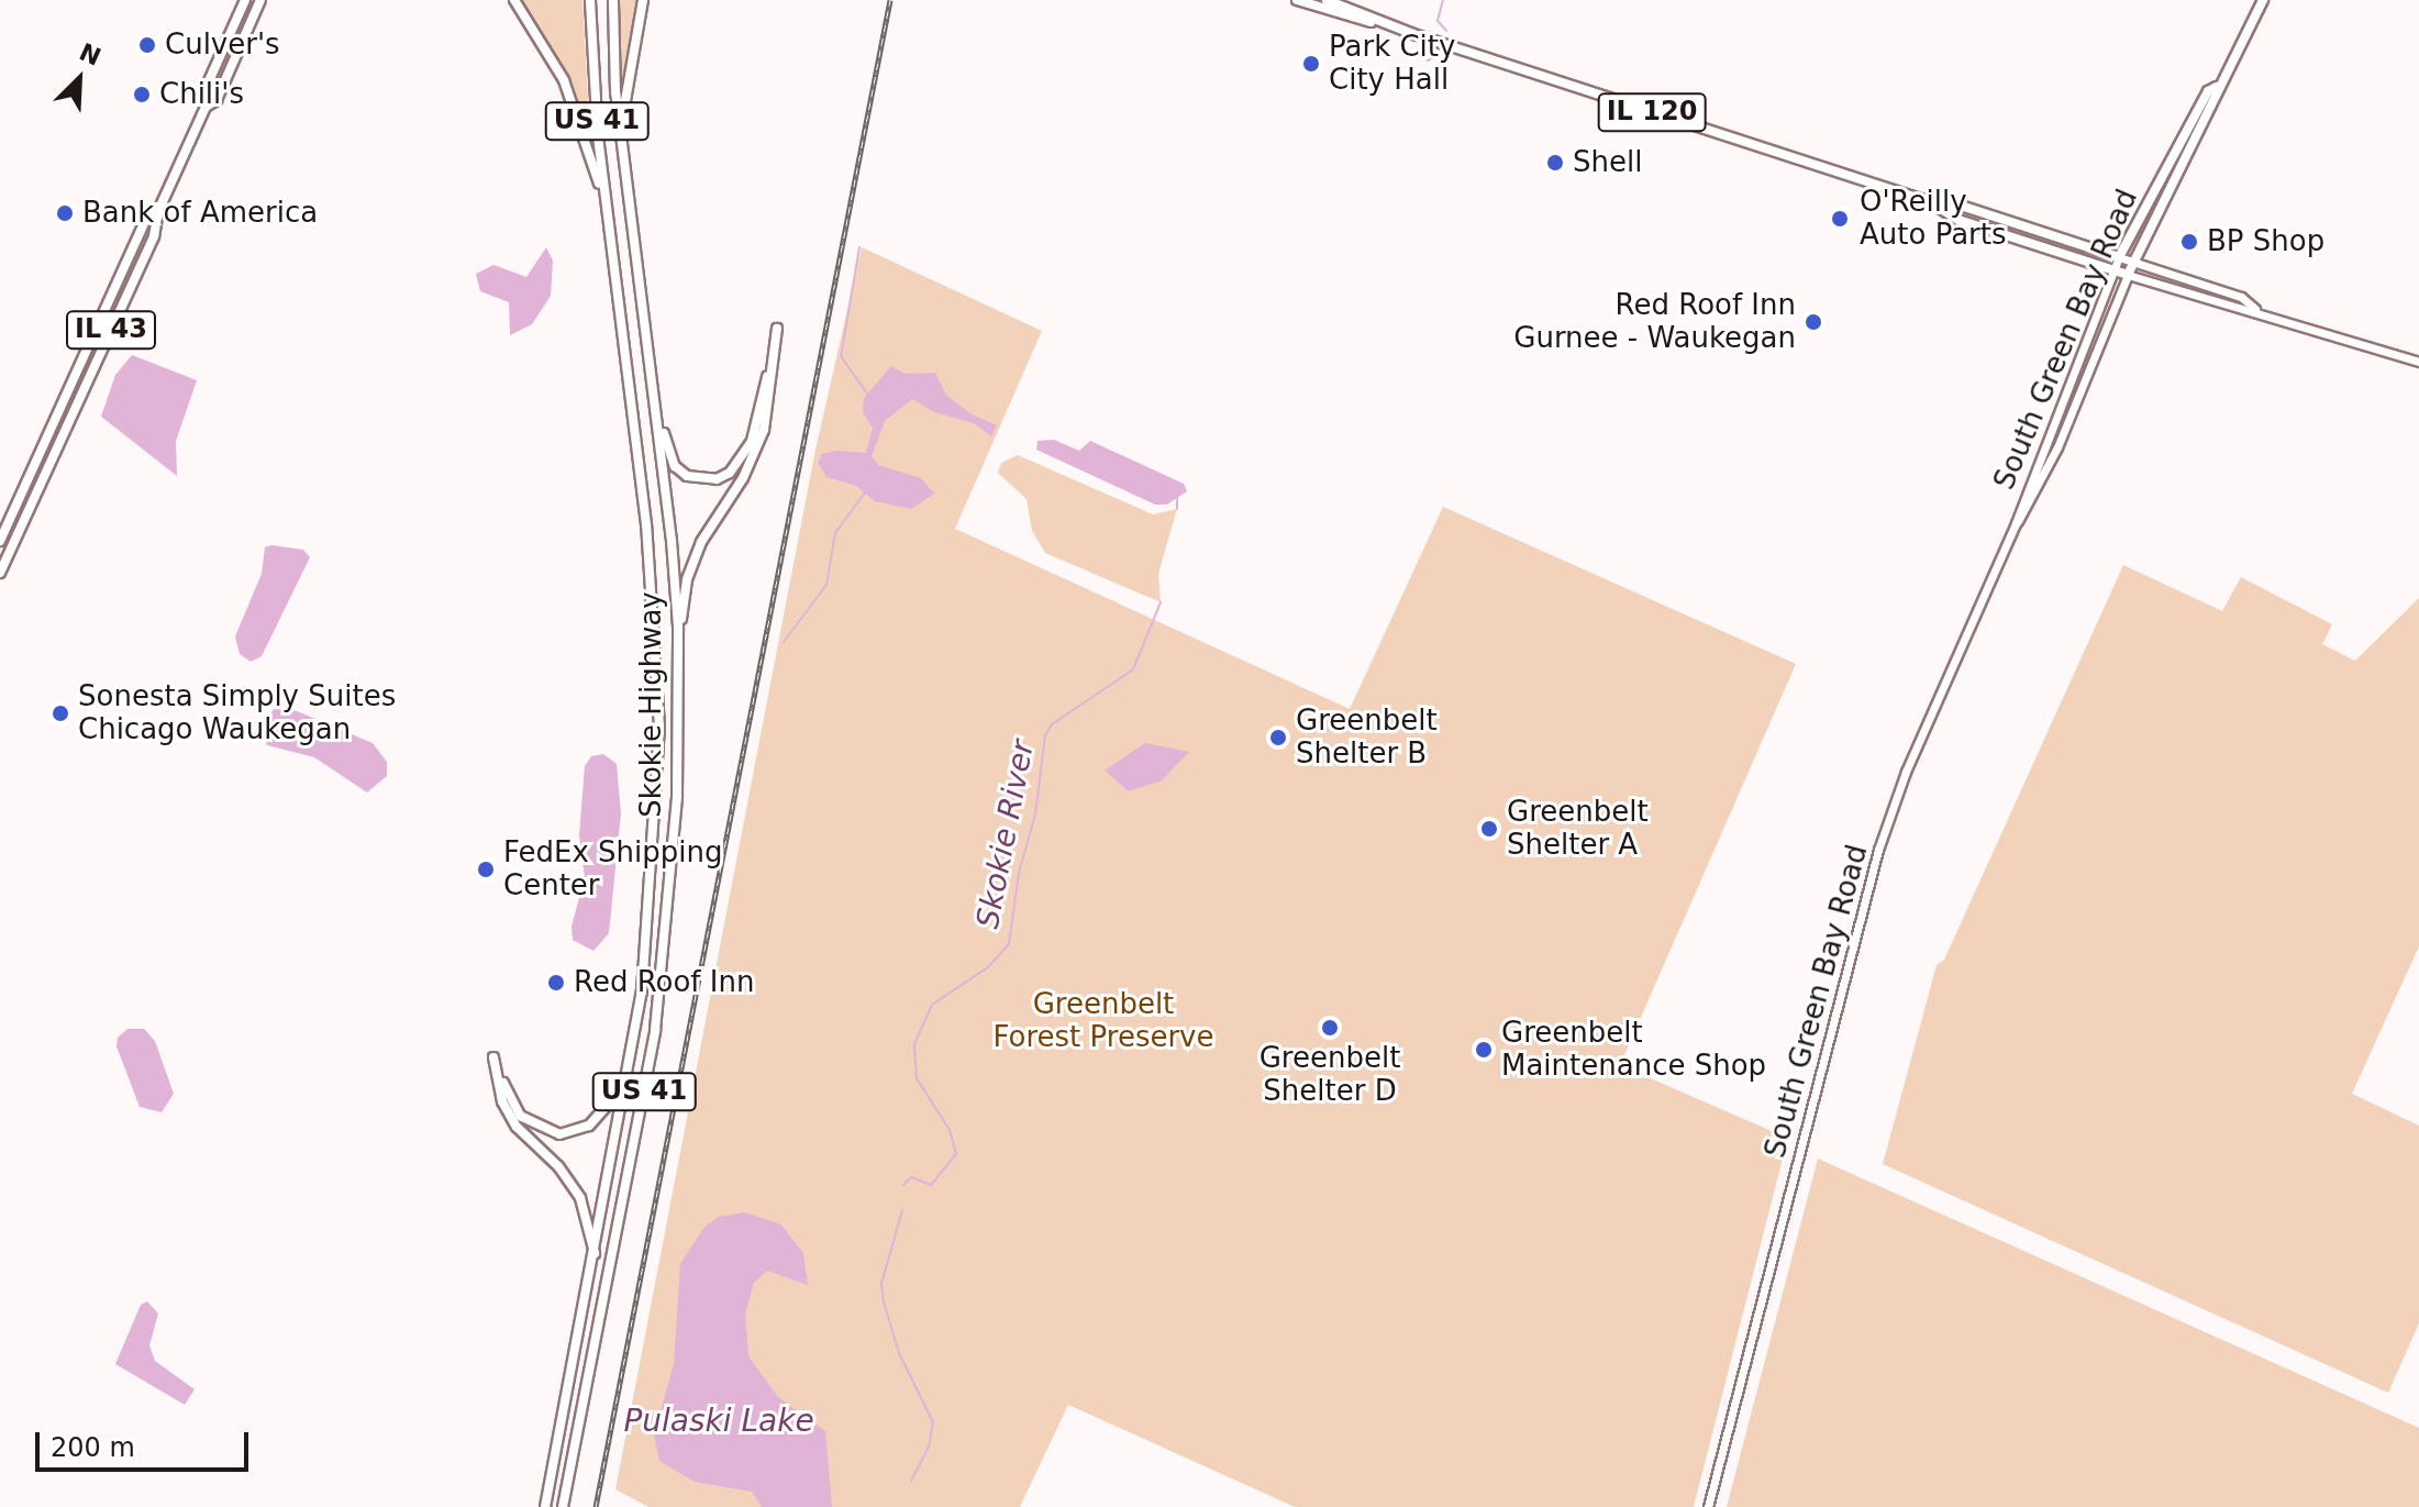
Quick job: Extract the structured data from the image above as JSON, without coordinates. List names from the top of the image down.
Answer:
{
  "streets": {
    "main road": [
      "IL 120",
      "US 41",
      "IL 43",
      "South Green Bay Road",
      "Skokie Highway"
    ]
  },
  "water": ["Skokie River", "Pulaski Lake"],
  "parks": ["Greenbelt Forest Preserve"],
  "places": [
    "Culver's",
    "Park City City Hall",
    "Chili's",
    "Shell",
    "Bank of America",
    "O'Reilly Auto Parts",
    "BP Shop",
    "Red Roof Inn Gurnee - Waukegan",
    "Sonesta Simply Suites Chicago Waukegan",
    "Greenbelt Shelter B",
    "Greenbelt Shelter A",
    "FedEx Shipping Center",
    "Red Roof Inn",
    "Greenbelt Shelter D",
    "Greenbelt Maintenance Shop"
  ],
  "scale_bar": "200 m",
  "north": "top right"
}
